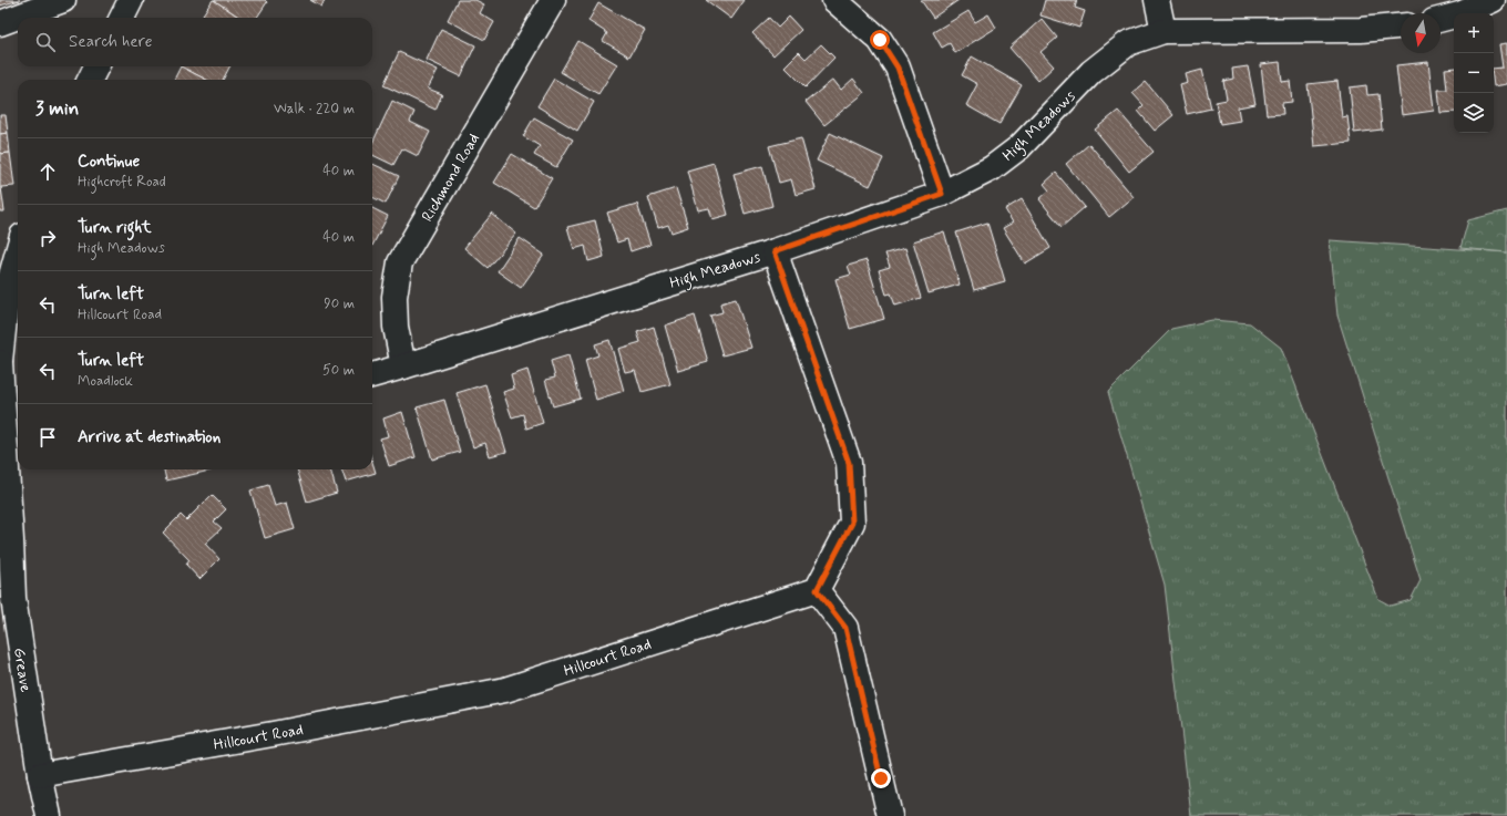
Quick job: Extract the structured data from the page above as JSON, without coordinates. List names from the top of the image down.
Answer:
{
  "streets": {
    "street": [
      "High Meadows",
      "Richmond Road",
      "Hillcourt Road",
      "Greave"
    ]
  },
  "crossings": [
    ["High Meadows", "Richmond Road"],
    ["Hillcourt Road", "Greave"]
  ],
  "north": "bottom",
  "page": {
    "map_buttons": ["+", "−"],
    "search": "Search here",
    "heading": ["3 min", "Walk · 220 m"],
    "list": [
      ["Continue", "Highcroft Road", "40 m"],
      ["Turn right", "High Meadows", "40 m"],
      ["Turn left", "Hillcourt Road", "90 m"],
      ["Turn left", "Moadlock", "50 m"],
      "Arrive at destination"
    ]
  }
}
